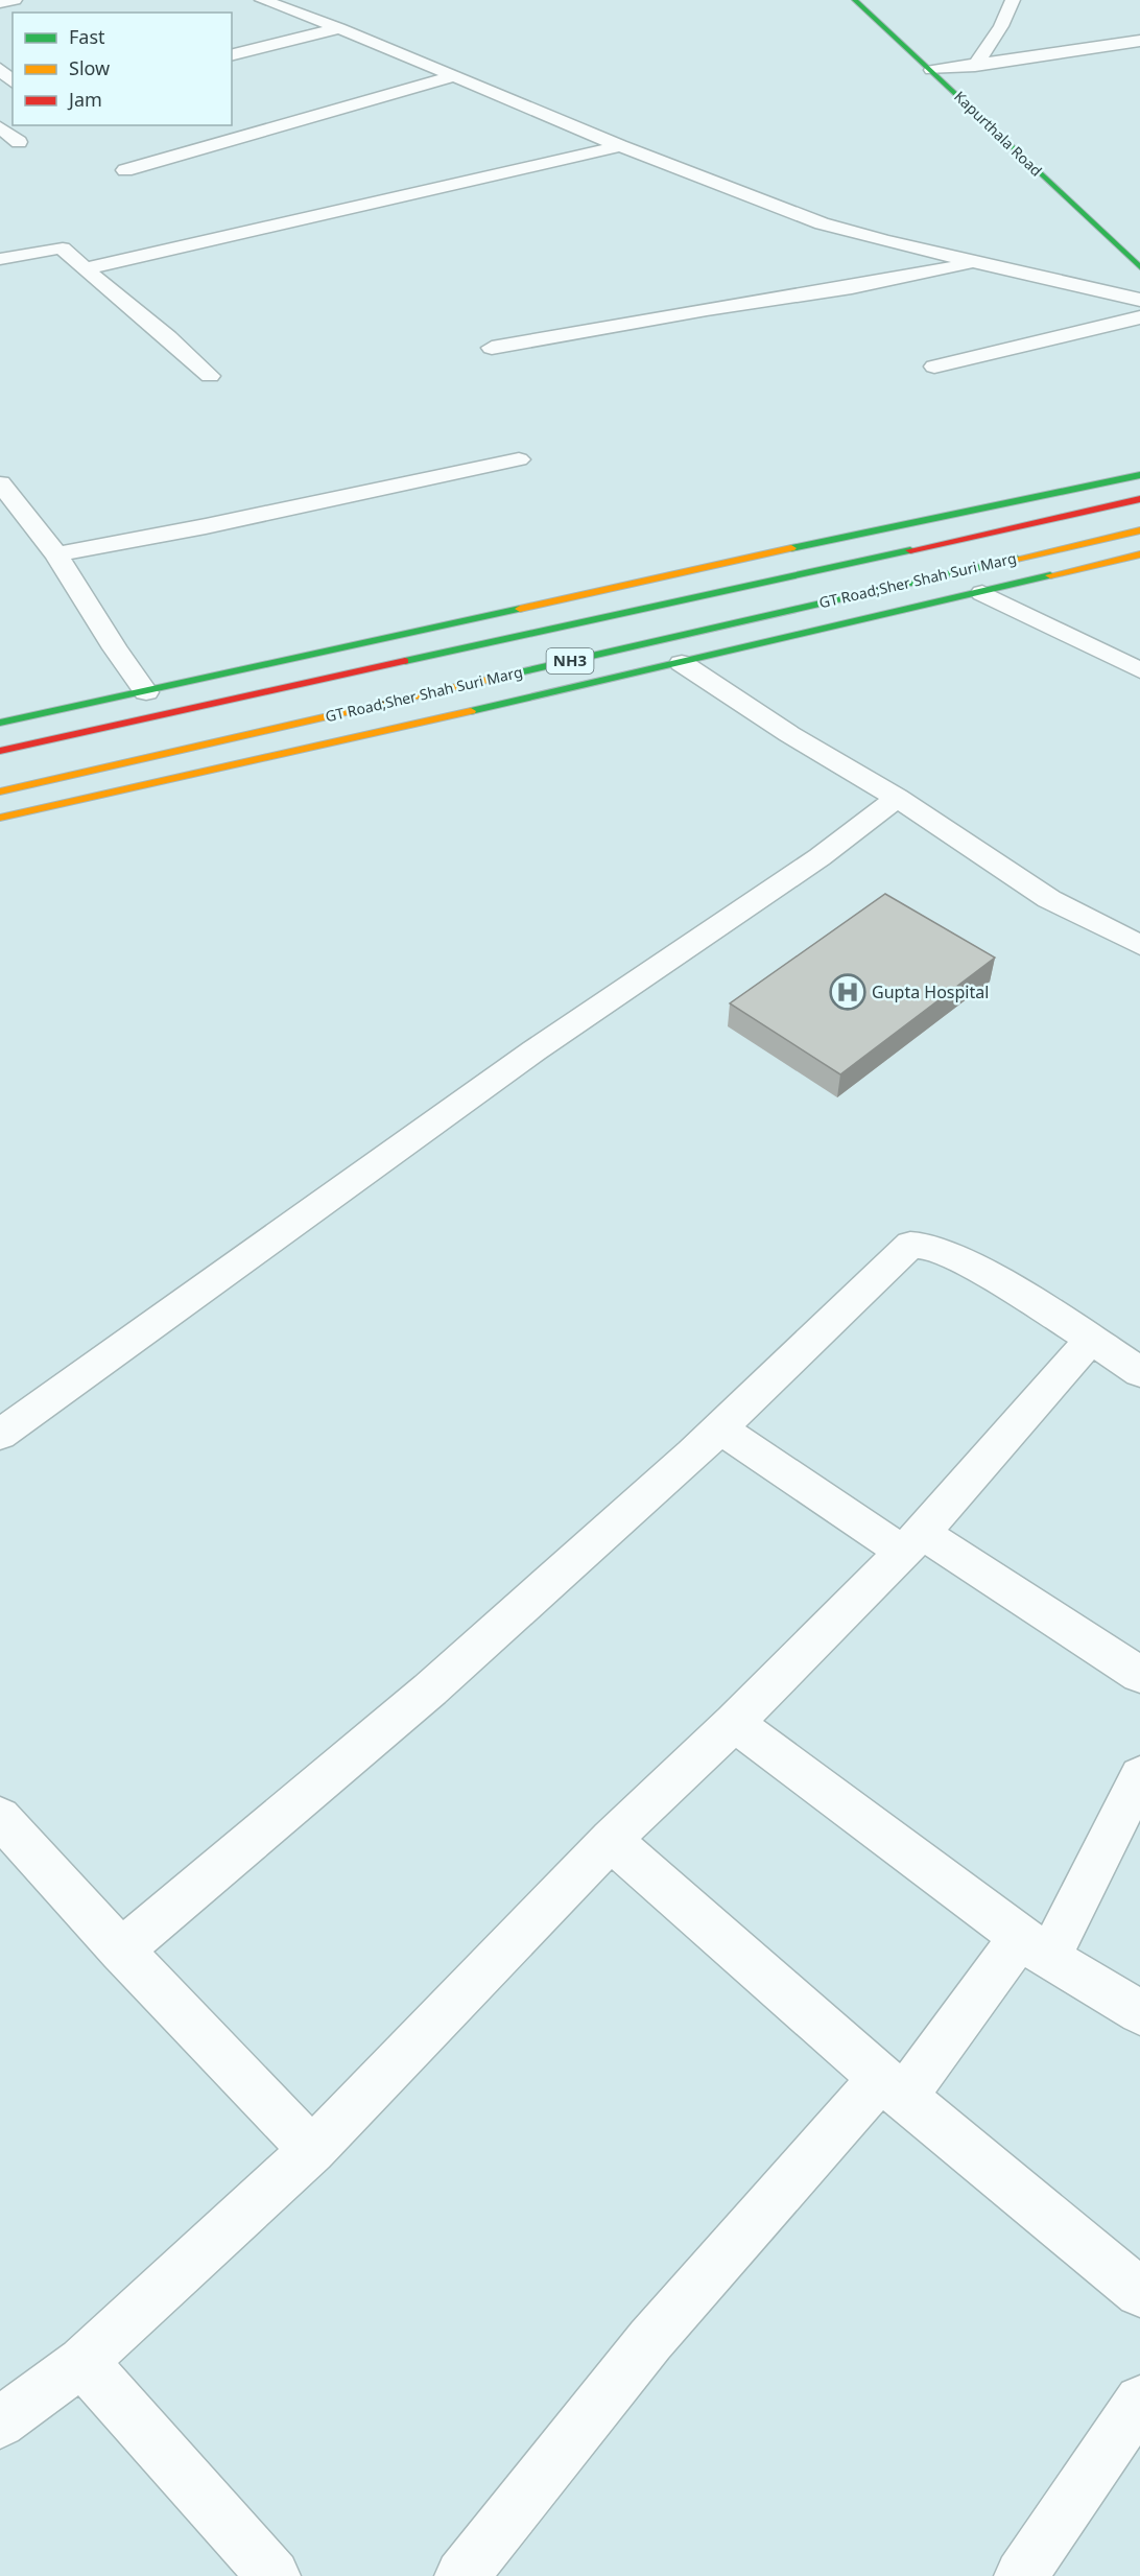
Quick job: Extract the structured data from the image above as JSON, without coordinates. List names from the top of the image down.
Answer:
{
  "streets": {
    "main road": ["Kapurthala Road", "GT Road;Sher Shah Suri Marg", "NH3"]
  },
  "places": {
    "hospital": ["Gupta Hospital"]
  },
  "legend": ["Fast", "Slow", "Jam"]
}
